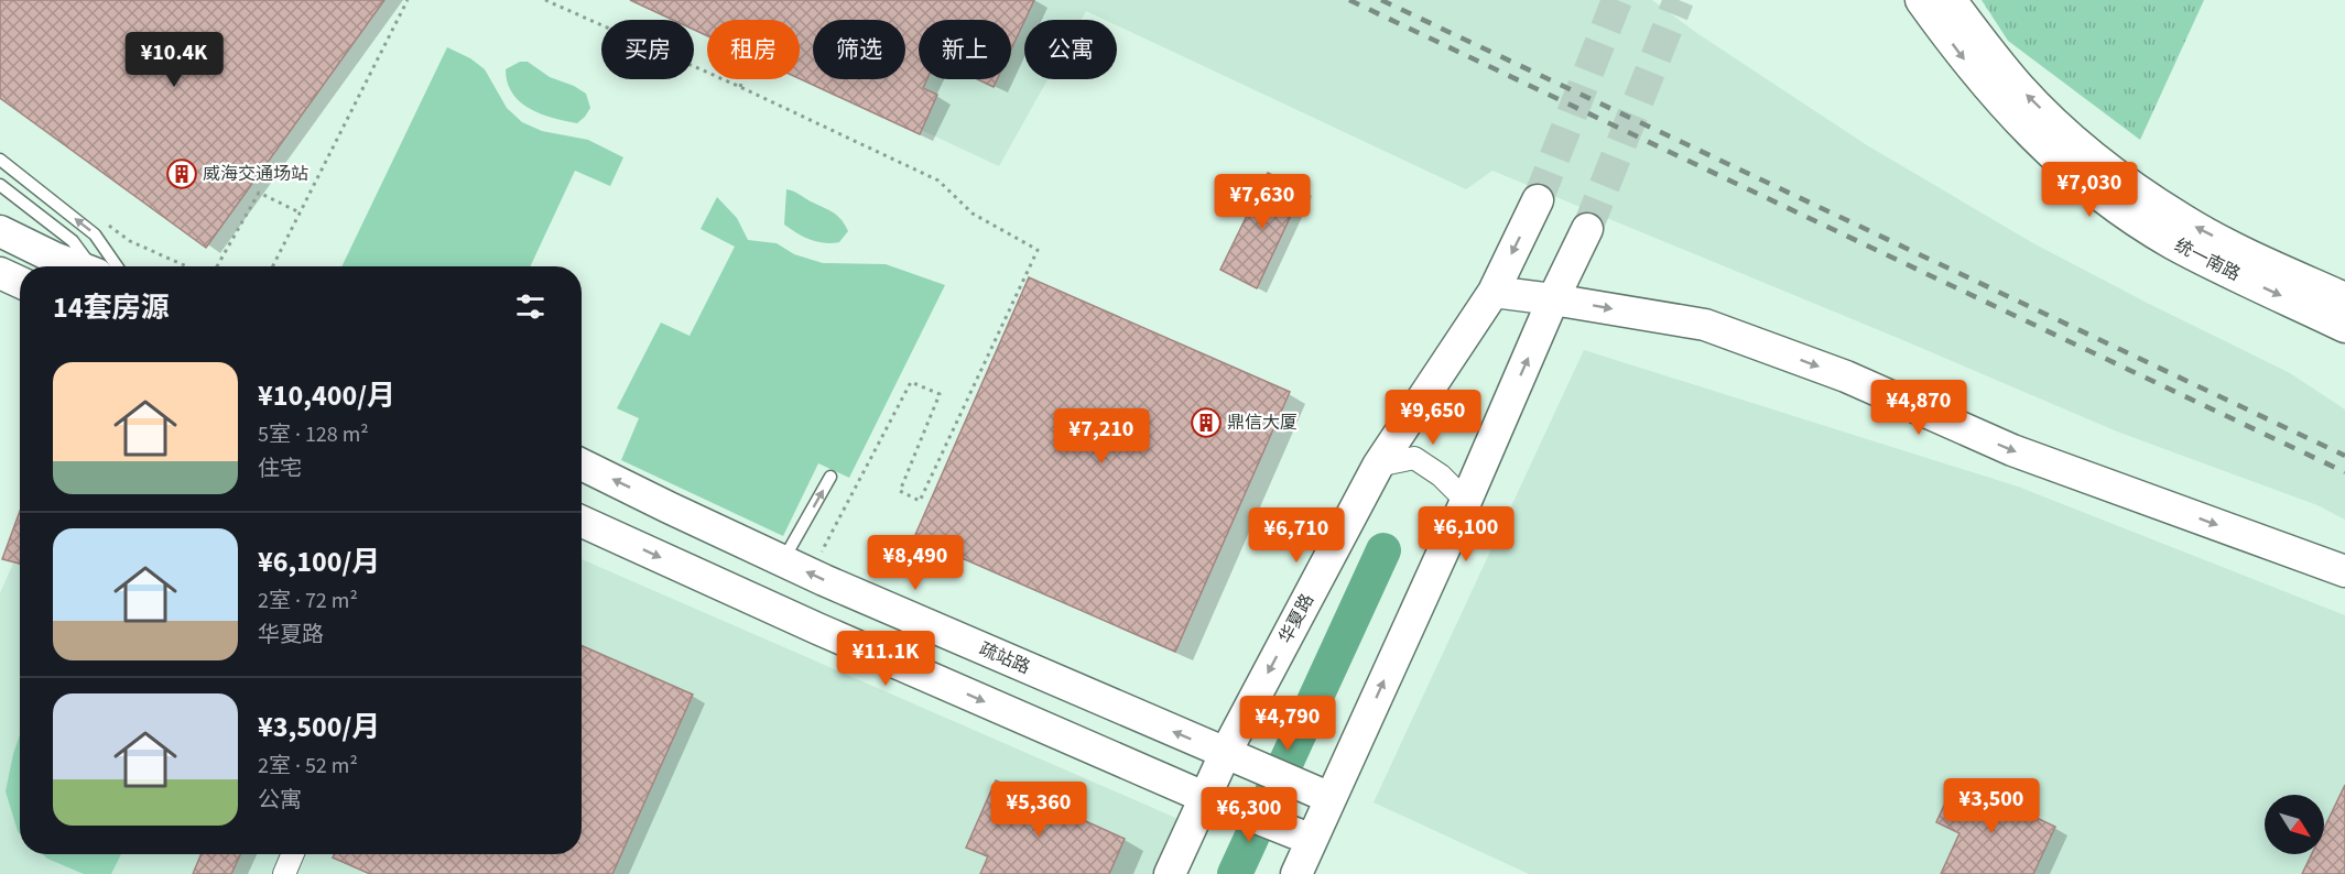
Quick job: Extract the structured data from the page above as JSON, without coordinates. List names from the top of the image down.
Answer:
{
  "streets": {
    "main road": ["统一南路", "华夏路", "疏站路"]
  },
  "crossings": [
    ["华夏路", "疏站路"]
  ],
  "places": {
    "building": ["威海交通场站", "鼎信大厦"]
  },
  "north": "bottom right",
  "page": {
    "chip": [
      "买房",
      "租房",
      "筛选",
      "新上",
      "公寓"
    ],
    "price": [
      "¥10.4K",
      "¥7,030",
      "¥7,630",
      "¥4,870",
      "¥9,650",
      "¥7,210",
      "¥6,100",
      "¥6,710",
      "¥8,490",
      "¥11.1K",
      "¥4,790",
      "¥3,500",
      "¥5,360",
      "¥6,300"
    ],
    "heading": "14套房源",
    "list": [
      {
        "name": "¥10,400/月",
        "note": "5室 · 128 m² · 住宅"
      },
      {
        "name": "¥6,100/月",
        "note": "2室 · 72 m² · 华夏路"
      },
      {
        "name": "¥3,500/月",
        "note": "2室 · 52 m² · 公寓"
      }
    ]
  }
}
